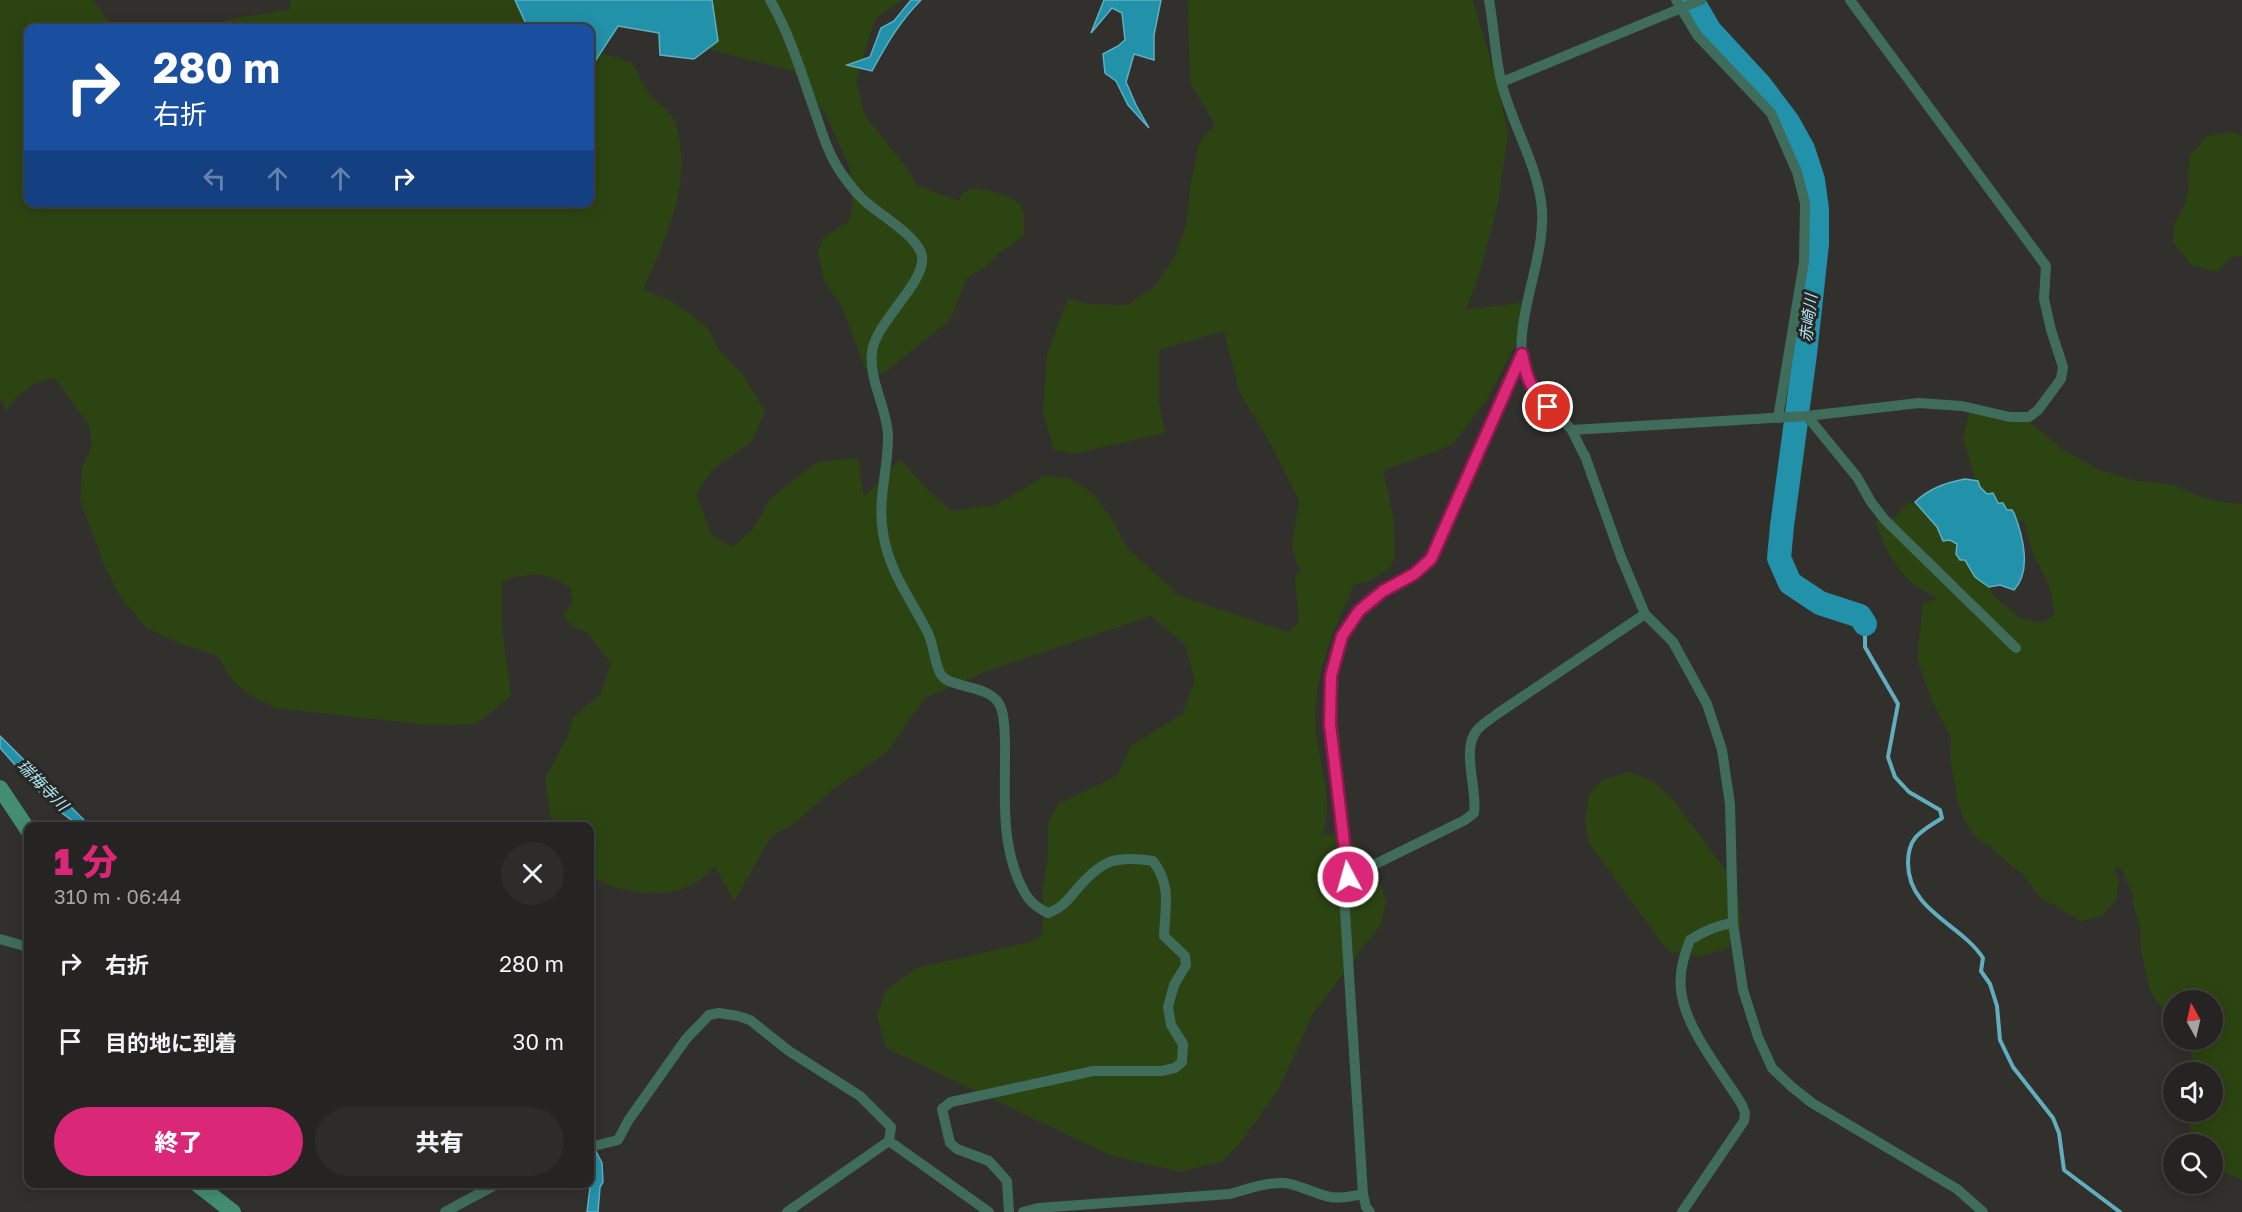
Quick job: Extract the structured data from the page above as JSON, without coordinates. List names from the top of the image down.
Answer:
{
  "water": ["赤崎川", "瑞梅寺川"],
  "north": "top",
  "page": {
    "turn": ["280 m", "右折"],
    "heading": ["1 分", "310 m · 06:44"],
    "list": [
      {
        "name": "右折",
        "value": "280 m"
      },
      {
        "name": "目的地に到着",
        "value": "30 m"
      }
    ],
    "buttons": ["終了", "共有"]
  }
}
